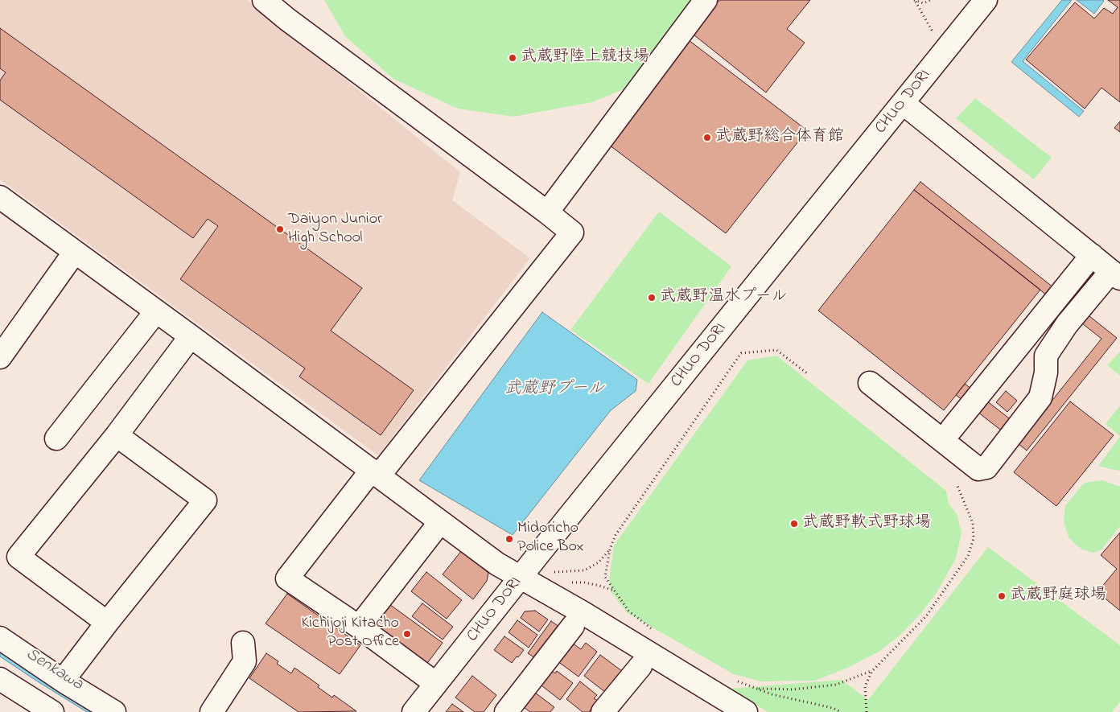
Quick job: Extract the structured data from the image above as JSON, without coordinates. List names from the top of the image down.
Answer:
{
  "streets": {
    "street": ["CHUO DORI"]
  },
  "water": ["武蔵野プール", "Senkawa"],
  "places": [
    "武蔵野陸上競技場",
    "武蔵野総合体育館",
    "Daiyon Junior High School",
    "武蔵野温水プール",
    "武蔵野軟式野球場",
    "Midoricho Police Box",
    "武蔵野庭球場",
    "Kichijoji Kitacho Post Office"
  ]
}
